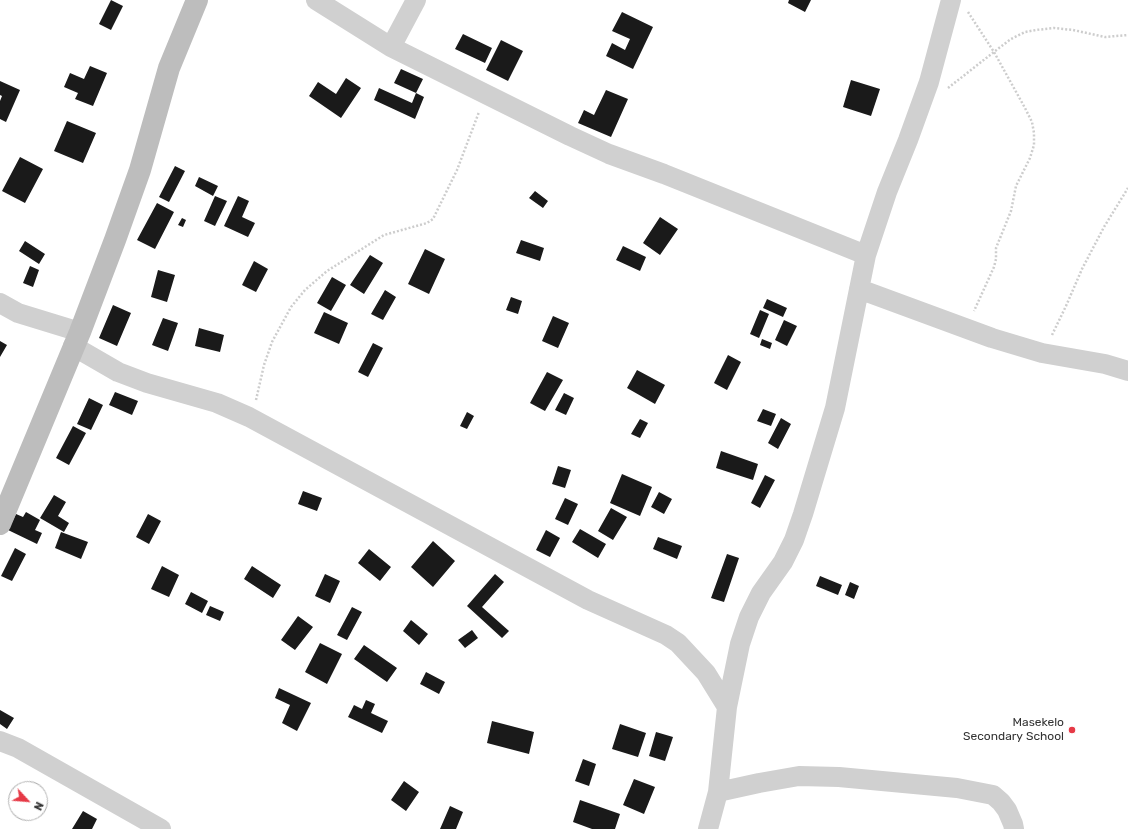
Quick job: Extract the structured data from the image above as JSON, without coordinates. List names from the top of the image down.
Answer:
{
  "places": ["Masekelo Secondary School"],
  "north": "bottom right"
}
